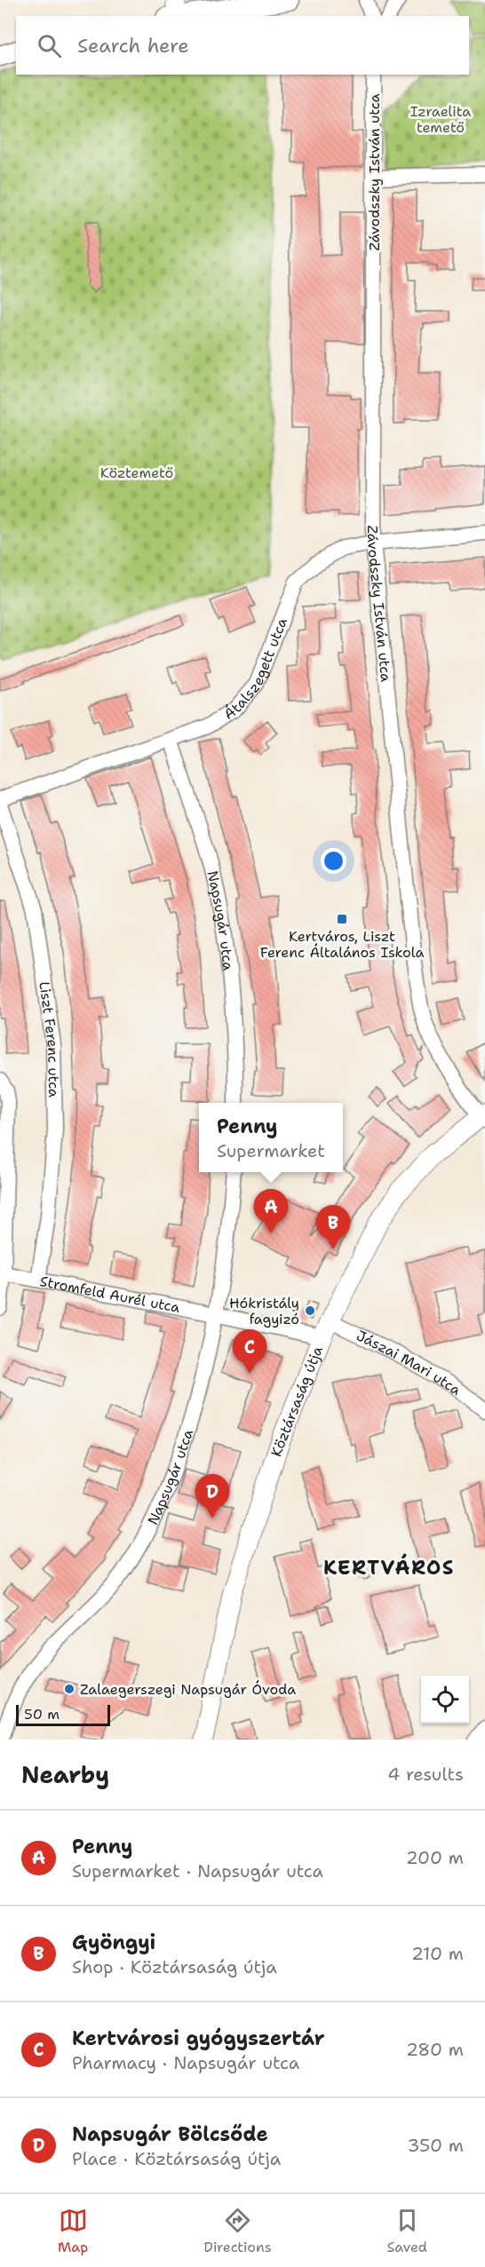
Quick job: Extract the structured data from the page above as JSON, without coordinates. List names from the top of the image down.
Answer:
{
  "streets": {
    "street": [
      "Závodszky István utca",
      "Átalszegett utca",
      "Napsugár utca",
      "Liszt Ferenc utca",
      "Stromfeld Aurél utca",
      "Jászai Mari utca",
      "Köztársaság útja"
    ]
  },
  "crossings": [
    ["Závodszky István utca", "Átalszegett utca"],
    ["Závodszky István utca", "Köztársaság útja"],
    ["Átalszegett utca", "Napsugár utca"],
    ["Napsugár utca", "Stromfeld Aurél utca"],
    ["Liszt Ferenc utca", "Stromfeld Aurél utca"],
    ["Stromfeld Aurél utca", "Jászai Mari utca"],
    ["Stromfeld Aurél utca", "Köztársaság útja"],
    ["Jászai Mari utca", "Köztársaság útja"]
  ],
  "districts": ["KERTVÁROS"],
  "parks": ["Izraelita temető", "Köztemető"],
  "places": {
    "transit": ["Kertváros, Liszt Ferenc Általános Iskola"],
    "other": ["Hókristály fagyizó", "Zalaegerszegi Napsugár Óvoda"]
  },
  "scale_bar": "50 m",
  "page": {
    "search": "Search here",
    "popup": ["Penny", "Supermarket"],
    "pins": [
      "A",
      "B",
      "C",
      "D"
    ],
    "scale": "50 m",
    "heading": ["Nearby", "4 results"],
    "list": [
      {
        "mark": "A",
        "name": "Penny",
        "note": "Supermarket · Napsugár utca",
        "value": "200 m"
      },
      {
        "mark": "B",
        "name": "Gyöngyi",
        "note": "Shop · Köztársaság útja",
        "value": "210 m"
      },
      {
        "mark": "C",
        "name": "Kertvárosi gyógyszertár",
        "note": "Pharmacy · Napsugár utca",
        "value": "280 m"
      },
      {
        "mark": "D",
        "name": "Napsugár Bölcsőde",
        "note": "Place · Köztársaság útja",
        "value": "350 m"
      }
    ],
    "nav": ["Map", "Directions", "Saved"]
  }
}
